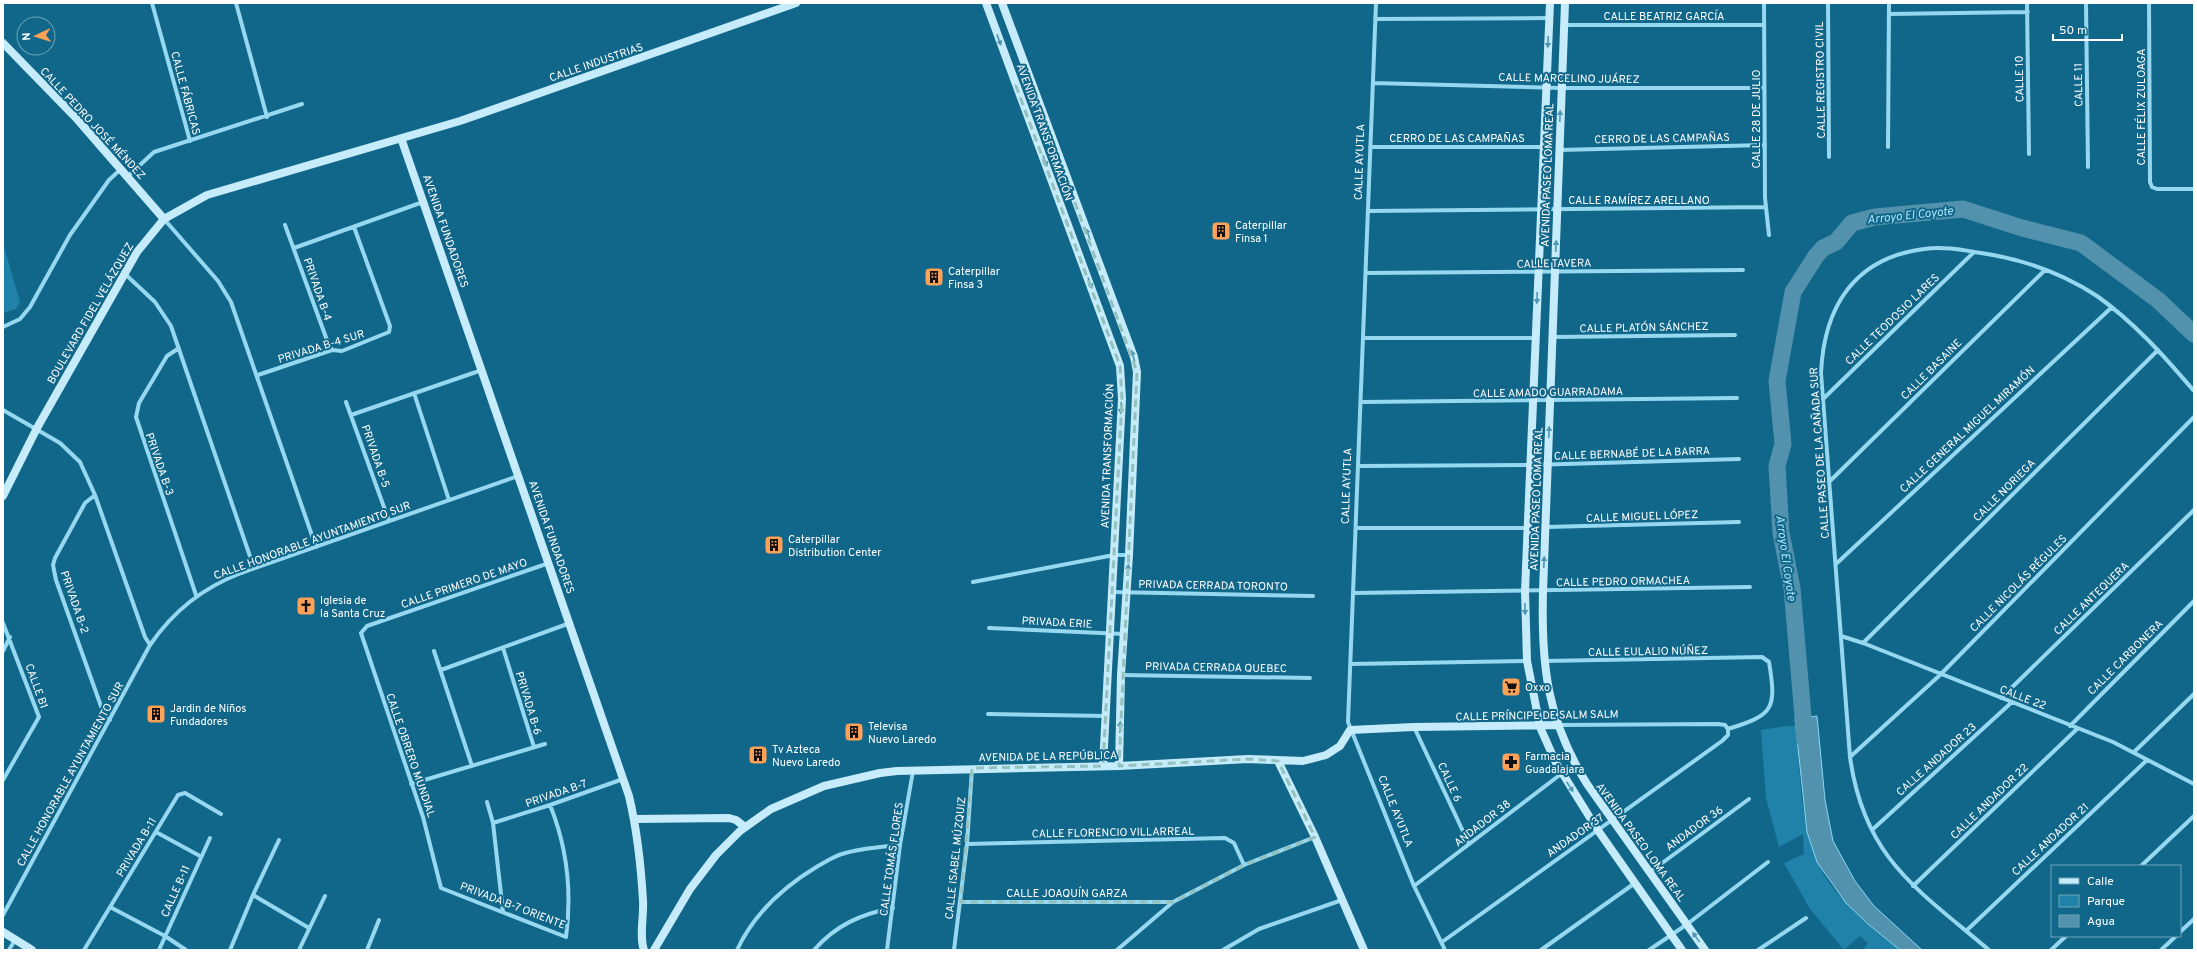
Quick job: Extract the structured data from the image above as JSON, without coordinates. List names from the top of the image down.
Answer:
{
  "streets": {
    "street": [
      "CALLE BEATRIZ GARCÍA",
      "CALLE INDUSTRIAS",
      "CALLE MARCELINO JUÁREZ",
      "CALLE 10",
      "CALLE REGISTRO CIVIL",
      "CALLE 11",
      "CALLE FÁBRICAS",
      "CALLE FÉLIX ZULOAGA",
      "CALLE 28 DE JULIO",
      "CALLE PEDRO JOSÉ MÉNDEZ",
      "AVENIDA TRANSFORMACIÓN",
      "CERRO DE LAS CAMPAÑAS",
      "CALLE AYUTLA",
      "AVENIDA PASEO LOMA REAL",
      "CALLE RAMÍREZ ARELLANO",
      "AVENIDA FUNDADORES",
      "CALLE TAVERA",
      "PRIVADA B-4",
      "BOULEVARD FIDEL VELÁZQUEZ",
      "CALLE TEODOSIO LARES",
      "CALLE PLATÓN SÁNCHEZ",
      "PRIVADA B-4 SUR",
      "CALLE BASAINE",
      "CALLE AMADO GUARRADAMA",
      "CALLE GENERAL MIGUEL MIRAMÓN",
      "CALLE BERNABÉ DE LA BARRA",
      "CALLE PASEO DE LA CAÑADA SUR",
      "PRIVADA B-5",
      "PRIVADA B-3",
      "CALLE NORIEGA",
      "CALLE MIGUEL LÓPEZ",
      "CALLE HONORABLE AYUNTAMIENTO SUR",
      "CALLE PEDRO ORMACHEA",
      "CALLE PRIMERO DE MAYO",
      "CALLE NICOLÁS RÉGULES",
      "PRIVADA CERRADA TORONTO",
      "CALLE ANTEQUERA",
      "PRIVADA B-2",
      "PRIVADA ERIE",
      "CALLE EULALIO NÚÑEZ",
      "CALLE CARBONERA",
      "PRIVADA CERRADA QUEBEC",
      "CALLE B1",
      "CALLE 22",
      "PRIVADA B-6",
      "CALLE PRÍNCIPE DE SALM SALM",
      "CALLE OBRERO MUNDIAL",
      "AVENIDA DE LA REPÚBLICA",
      "CALLE ANDADOR 23",
      "CALLE 6",
      "PRIVADA B-7",
      "CALLE ANDADOR 22",
      "ANDADOR 38",
      "ANDADOR 36",
      "CALLE FLORENCIO VILLARREAL",
      "ANDADOR 37",
      "CALLE ANDADOR 21",
      "PRIVADA B-11",
      "CALLE ISABEL MÚZQUIZ",
      "CALLE TOMÁS FLORES",
      "CALLE B-11",
      "CALLE JOAQUÍN GARZA",
      "PRIVADA B-7 ORIENTE"
    ]
  },
  "crossings": [
    ["CALLE BEATRIZ GARCÍA", "CALLE 28 DE JULIO"],
    ["CALLE BEATRIZ GARCÍA", "AVENIDA PASEO LOMA REAL"],
    ["CALLE INDUSTRIAS", "AVENIDA FUNDADORES"],
    ["CALLE INDUSTRIAS", "BOULEVARD FIDEL VELÁZQUEZ"],
    ["CALLE MARCELINO JUÁREZ", "CALLE 28 DE JULIO"],
    ["CALLE MARCELINO JUÁREZ", "CALLE AYUTLA"],
    ["CALLE MARCELINO JUÁREZ", "AVENIDA PASEO LOMA REAL"],
    ["CALLE FÁBRICAS", "CALLE PEDRO JOSÉ MÉNDEZ"],
    ["CALLE 28 DE JULIO", "CERRO DE LAS CAMPAÑAS"],
    ["CALLE 28 DE JULIO", "CALLE RAMÍREZ ARELLANO"],
    ["CALLE PEDRO JOSÉ MÉNDEZ", "BOULEVARD FIDEL VELÁZQUEZ"],
    ["AVENIDA TRANSFORMACIÓN", "PRIVADA CERRADA TORONTO"],
    ["AVENIDA TRANSFORMACIÓN", "PRIVADA ERIE"],
    ["AVENIDA TRANSFORMACIÓN", "PRIVADA CERRADA QUEBEC"],
    ["AVENIDA TRANSFORMACIÓN", "AVENIDA DE LA REPÚBLICA"],
    ["CERRO DE LAS CAMPAÑAS", "CALLE AYUTLA"],
    ["CERRO DE LAS CAMPAÑAS", "AVENIDA PASEO LOMA REAL"],
    ["CALLE AYUTLA", "CALLE RAMÍREZ ARELLANO"],
    ["CALLE AYUTLA", "CALLE TAVERA"],
    ["CALLE AYUTLA", "CALLE AMADO GUARRADAMA"],
    ["CALLE AYUTLA", "CALLE BERNABÉ DE LA BARRA"],
    ["CALLE AYUTLA", "CALLE PEDRO ORMACHEA"],
    ["CALLE AYUTLA", "CALLE PRÍNCIPE DE SALM SALM"],
    ["CALLE AYUTLA", "AVENIDA DE LA REPÚBLICA"],
    ["CALLE AYUTLA", "ANDADOR 38"],
    ["CALLE AYUTLA", "ANDADOR 37"],
    ["AVENIDA PASEO LOMA REAL", "CALLE RAMÍREZ ARELLANO"],
    ["AVENIDA PASEO LOMA REAL", "CALLE TAVERA"],
    ["AVENIDA PASEO LOMA REAL", "CALLE PLATÓN SÁNCHEZ"],
    ["AVENIDA PASEO LOMA REAL", "CALLE AMADO GUARRADAMA"],
    ["AVENIDA PASEO LOMA REAL", "CALLE BERNABÉ DE LA BARRA"],
    ["AVENIDA PASEO LOMA REAL", "CALLE MIGUEL LÓPEZ"],
    ["AVENIDA PASEO LOMA REAL", "CALLE PEDRO ORMACHEA"],
    ["AVENIDA PASEO LOMA REAL", "CALLE EULALIO NÚÑEZ"],
    ["AVENIDA PASEO LOMA REAL", "CALLE PRÍNCIPE DE SALM SALM"],
    ["AVENIDA PASEO LOMA REAL", "ANDADOR 38"],
    ["AVENIDA PASEO LOMA REAL", "ANDADOR 36"],
    ["AVENIDA PASEO LOMA REAL", "ANDADOR 37"],
    ["AVENIDA FUNDADORES", "PRIVADA B-4"],
    ["AVENIDA FUNDADORES", "BOULEVARD FIDEL VELÁZQUEZ"],
    ["AVENIDA FUNDADORES", "PRIVADA B-5"],
    ["AVENIDA FUNDADORES", "CALLE HONORABLE AYUNTAMIENTO SUR"],
    ["AVENIDA FUNDADORES", "CALLE PRIMERO DE MAYO"],
    ["AVENIDA FUNDADORES", "PRIVADA B-7"],
    ["PRIVADA B-4", "PRIVADA B-4 SUR"],
    ["CALLE TEODOSIO LARES", "CALLE PASEO DE LA CAÑADA SUR"],
    ["CALLE BASAINE", "CALLE PASEO DE LA CAÑADA SUR"],
    ["CALLE GENERAL MIGUEL MIRAMÓN", "CALLE PASEO DE LA CAÑADA SUR"],
    ["CALLE PASEO DE LA CAÑADA SUR", "CALLE NORIEGA"],
    ["CALLE PASEO DE LA CAÑADA SUR", "CALLE NICOLÁS RÉGULES"],
    ["CALLE PASEO DE LA CAÑADA SUR", "CALLE 22"],
    ["CALLE PASEO DE LA CAÑADA SUR", "CALLE ANDADOR 23"],
    ["CALLE PASEO DE LA CAÑADA SUR", "CALLE ANDADOR 22"],
    ["CALLE PASEO DE LA CAÑADA SUR", "CALLE ANDADOR 21"],
    ["PRIVADA B-5", "CALLE HONORABLE AYUNTAMIENTO SUR"],
    ["PRIVADA B-3", "CALLE HONORABLE AYUNTAMIENTO SUR"],
    ["CALLE NORIEGA", "CALLE 22"],
    ["CALLE HONORABLE AYUNTAMIENTO SUR", "PRIVADA B-2"],
    ["CALLE PRIMERO DE MAYO", "CALLE OBRERO MUNDIAL"],
    ["CALLE NICOLÁS RÉGULES", "CALLE 22"],
    ["CALLE ANTEQUERA", "CALLE 22"],
    ["CALLE EULALIO NÚÑEZ", "CALLE PRÍNCIPE DE SALM SALM"],
    ["CALLE EULALIO NÚÑEZ", "ANDADOR 37"],
    ["CALLE CARBONERA", "CALLE 22"],
    ["CALLE 22", "CALLE ANDADOR 23"],
    ["CALLE 22", "CALLE ANDADOR 22"],
    ["CALLE 22", "CALLE ANDADOR 21"],
    ["PRIVADA B-6", "CALLE OBRERO MUNDIAL"],
    ["CALLE PRÍNCIPE DE SALM SALM", "AVENIDA DE LA REPÚBLICA"],
    ["CALLE PRÍNCIPE DE SALM SALM", "CALLE 6"],
    ["CALLE PRÍNCIPE DE SALM SALM", "ANDADOR 37"],
    ["CALLE OBRERO MUNDIAL", "PRIVADA B-7 ORIENTE"],
    ["AVENIDA DE LA REPÚBLICA", "CALLE ISABEL MÚZQUIZ"],
    ["AVENIDA DE LA REPÚBLICA", "CALLE TOMÁS FLORES"],
    ["CALLE 6", "ANDADOR 38"],
    ["PRIVADA B-7", "PRIVADA B-7 ORIENTE"],
    ["CALLE FLORENCIO VILLARREAL", "CALLE ISABEL MÚZQUIZ"],
    ["PRIVADA B-11", "CALLE B-11"],
    ["CALLE ISABEL MÚZQUIZ", "CALLE JOAQUÍN GARZA"]
  ],
  "water": ["Arroyo El Coyote"],
  "places": {
    "building": [
      "Caterpillar Finsa 1",
      "Caterpillar Finsa 3",
      "Caterpillar Distribution Center",
      "Jardin de Niños Fundadores",
      "Televisa Nuevo Laredo",
      "Tv Azteca Nuevo Laredo"
    ],
    "church": ["Iglesia de la Santa Cruz"],
    "supermarket": ["Oxxo"],
    "pharmacy": ["Farmacia Guadalajara"]
  },
  "legend": ["Calle", "Parque", "Agua"],
  "scale_bar": "50 m",
  "north": "left"
}
